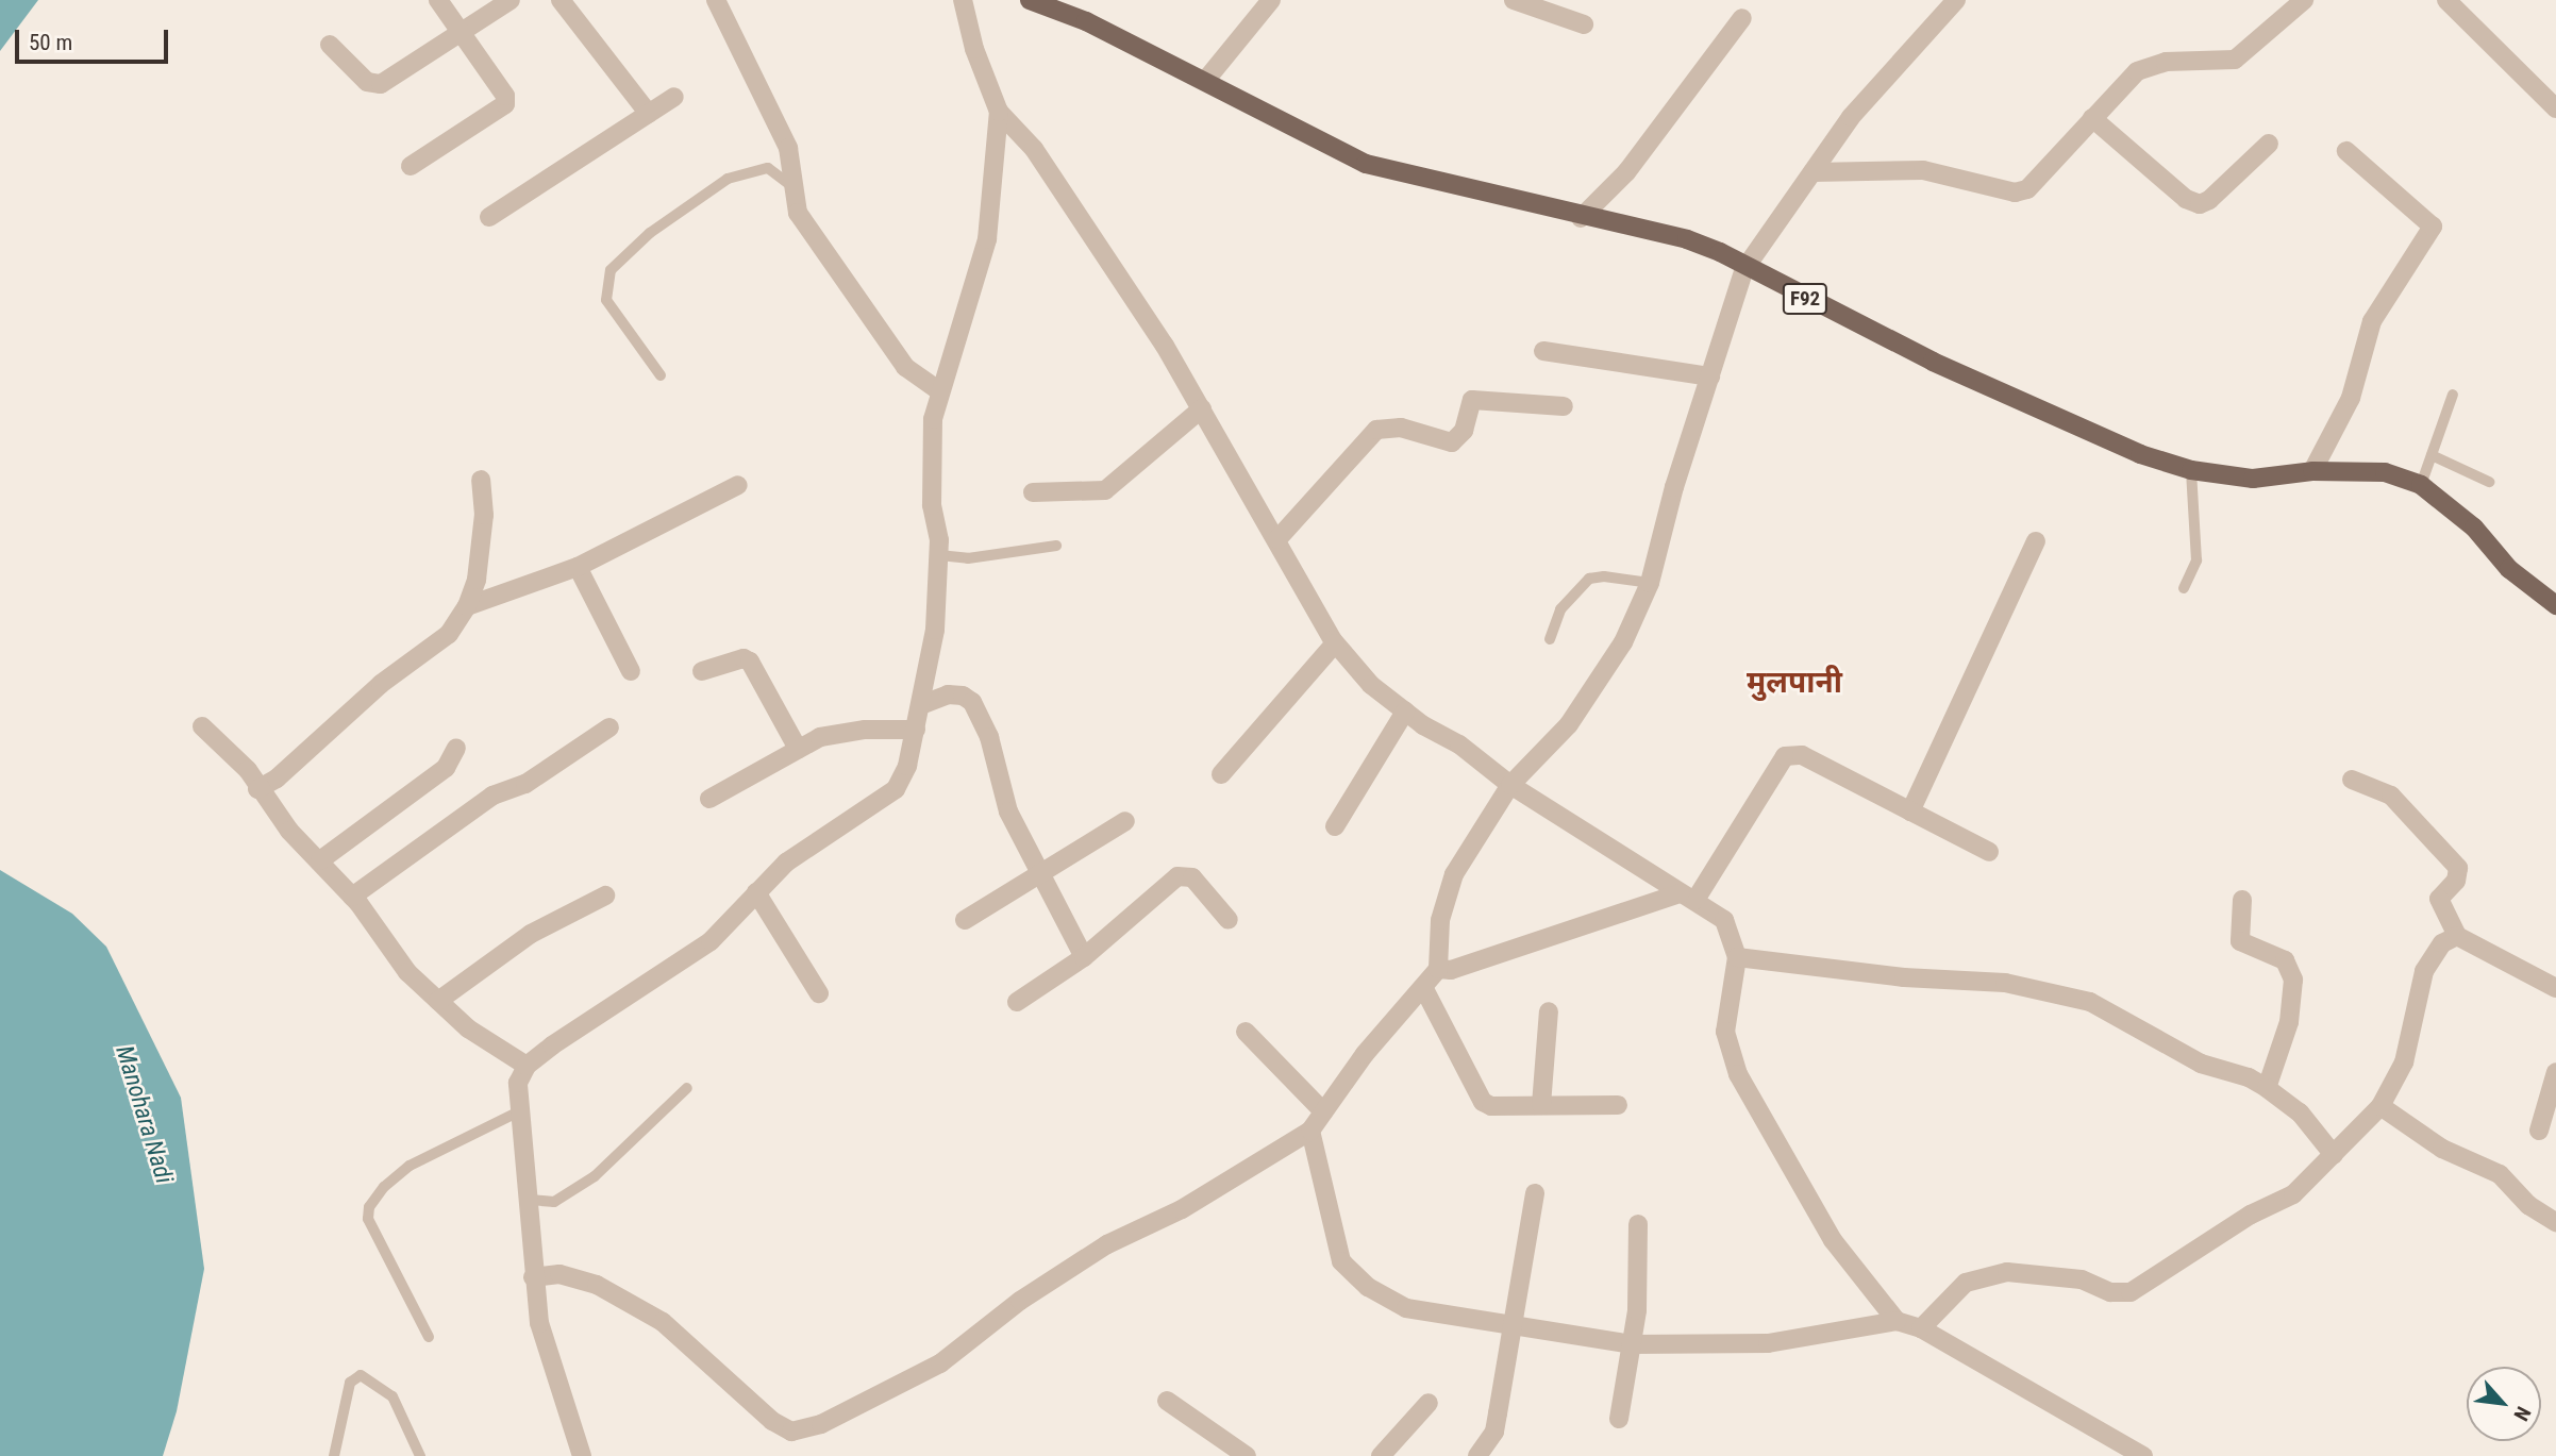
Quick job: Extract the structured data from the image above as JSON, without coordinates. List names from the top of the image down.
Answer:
{
  "streets": {
    "main road": ["F92"]
  },
  "districts": ["मुलपानी"],
  "water": ["Manohara Nadi"],
  "scale_bar": "50 m",
  "north": "bottom right"
}
